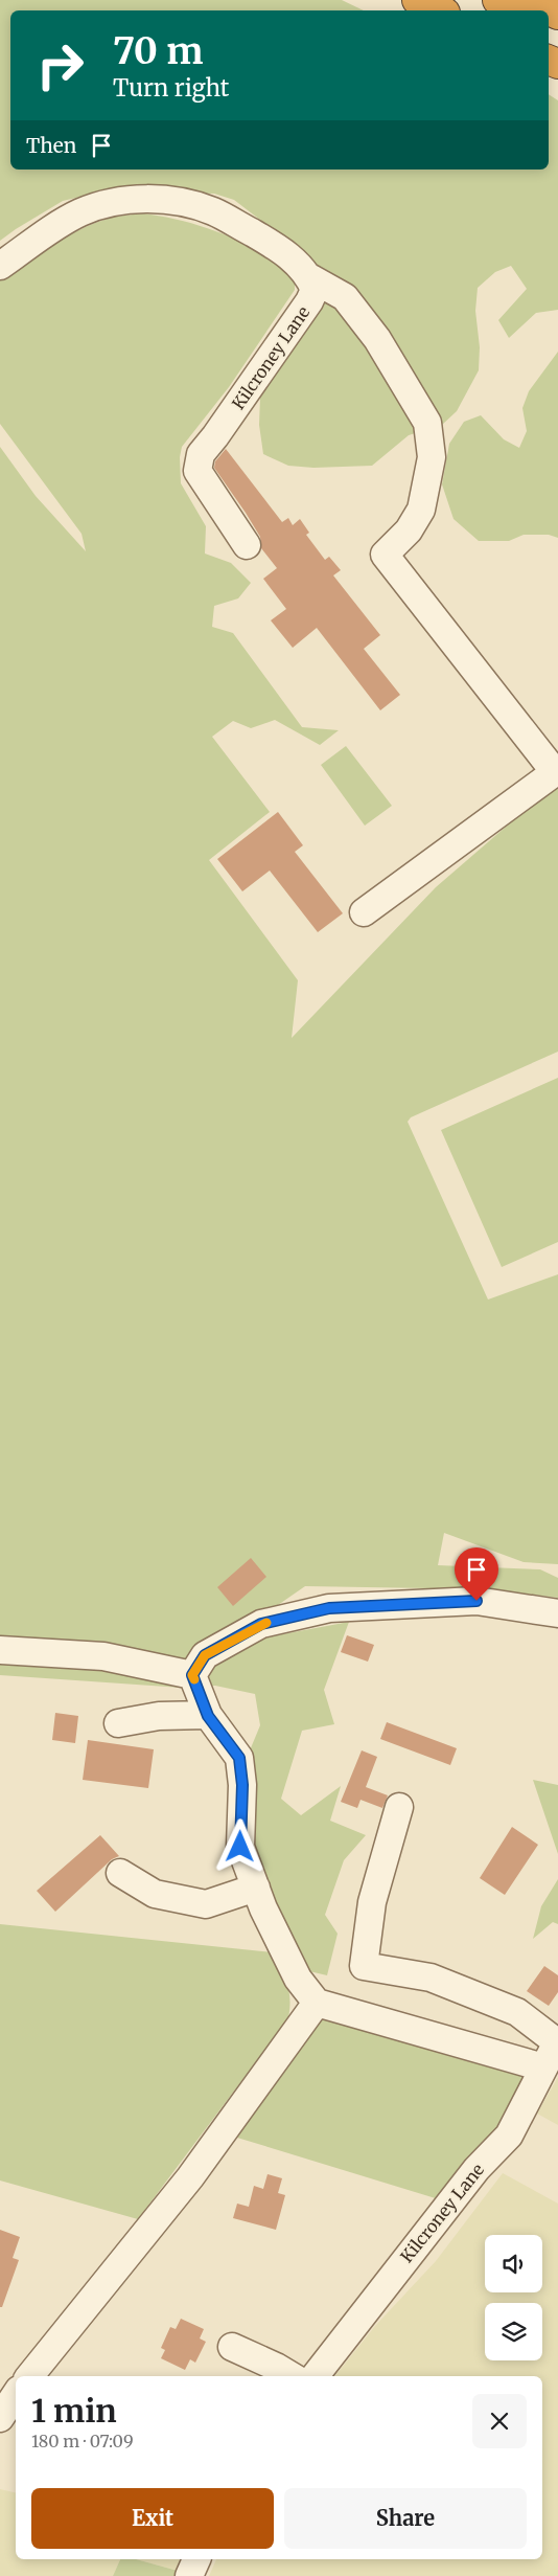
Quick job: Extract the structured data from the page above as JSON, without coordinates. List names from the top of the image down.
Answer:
{
  "streets": {
    "street": ["Kilcroney Lane"]
  },
  "page": {
    "turn": ["70 m", "Turn right"],
    "then": "Then",
    "heading": ["1 min", "180 m · 07:09"],
    "buttons": ["Exit", "Share"]
  }
}
